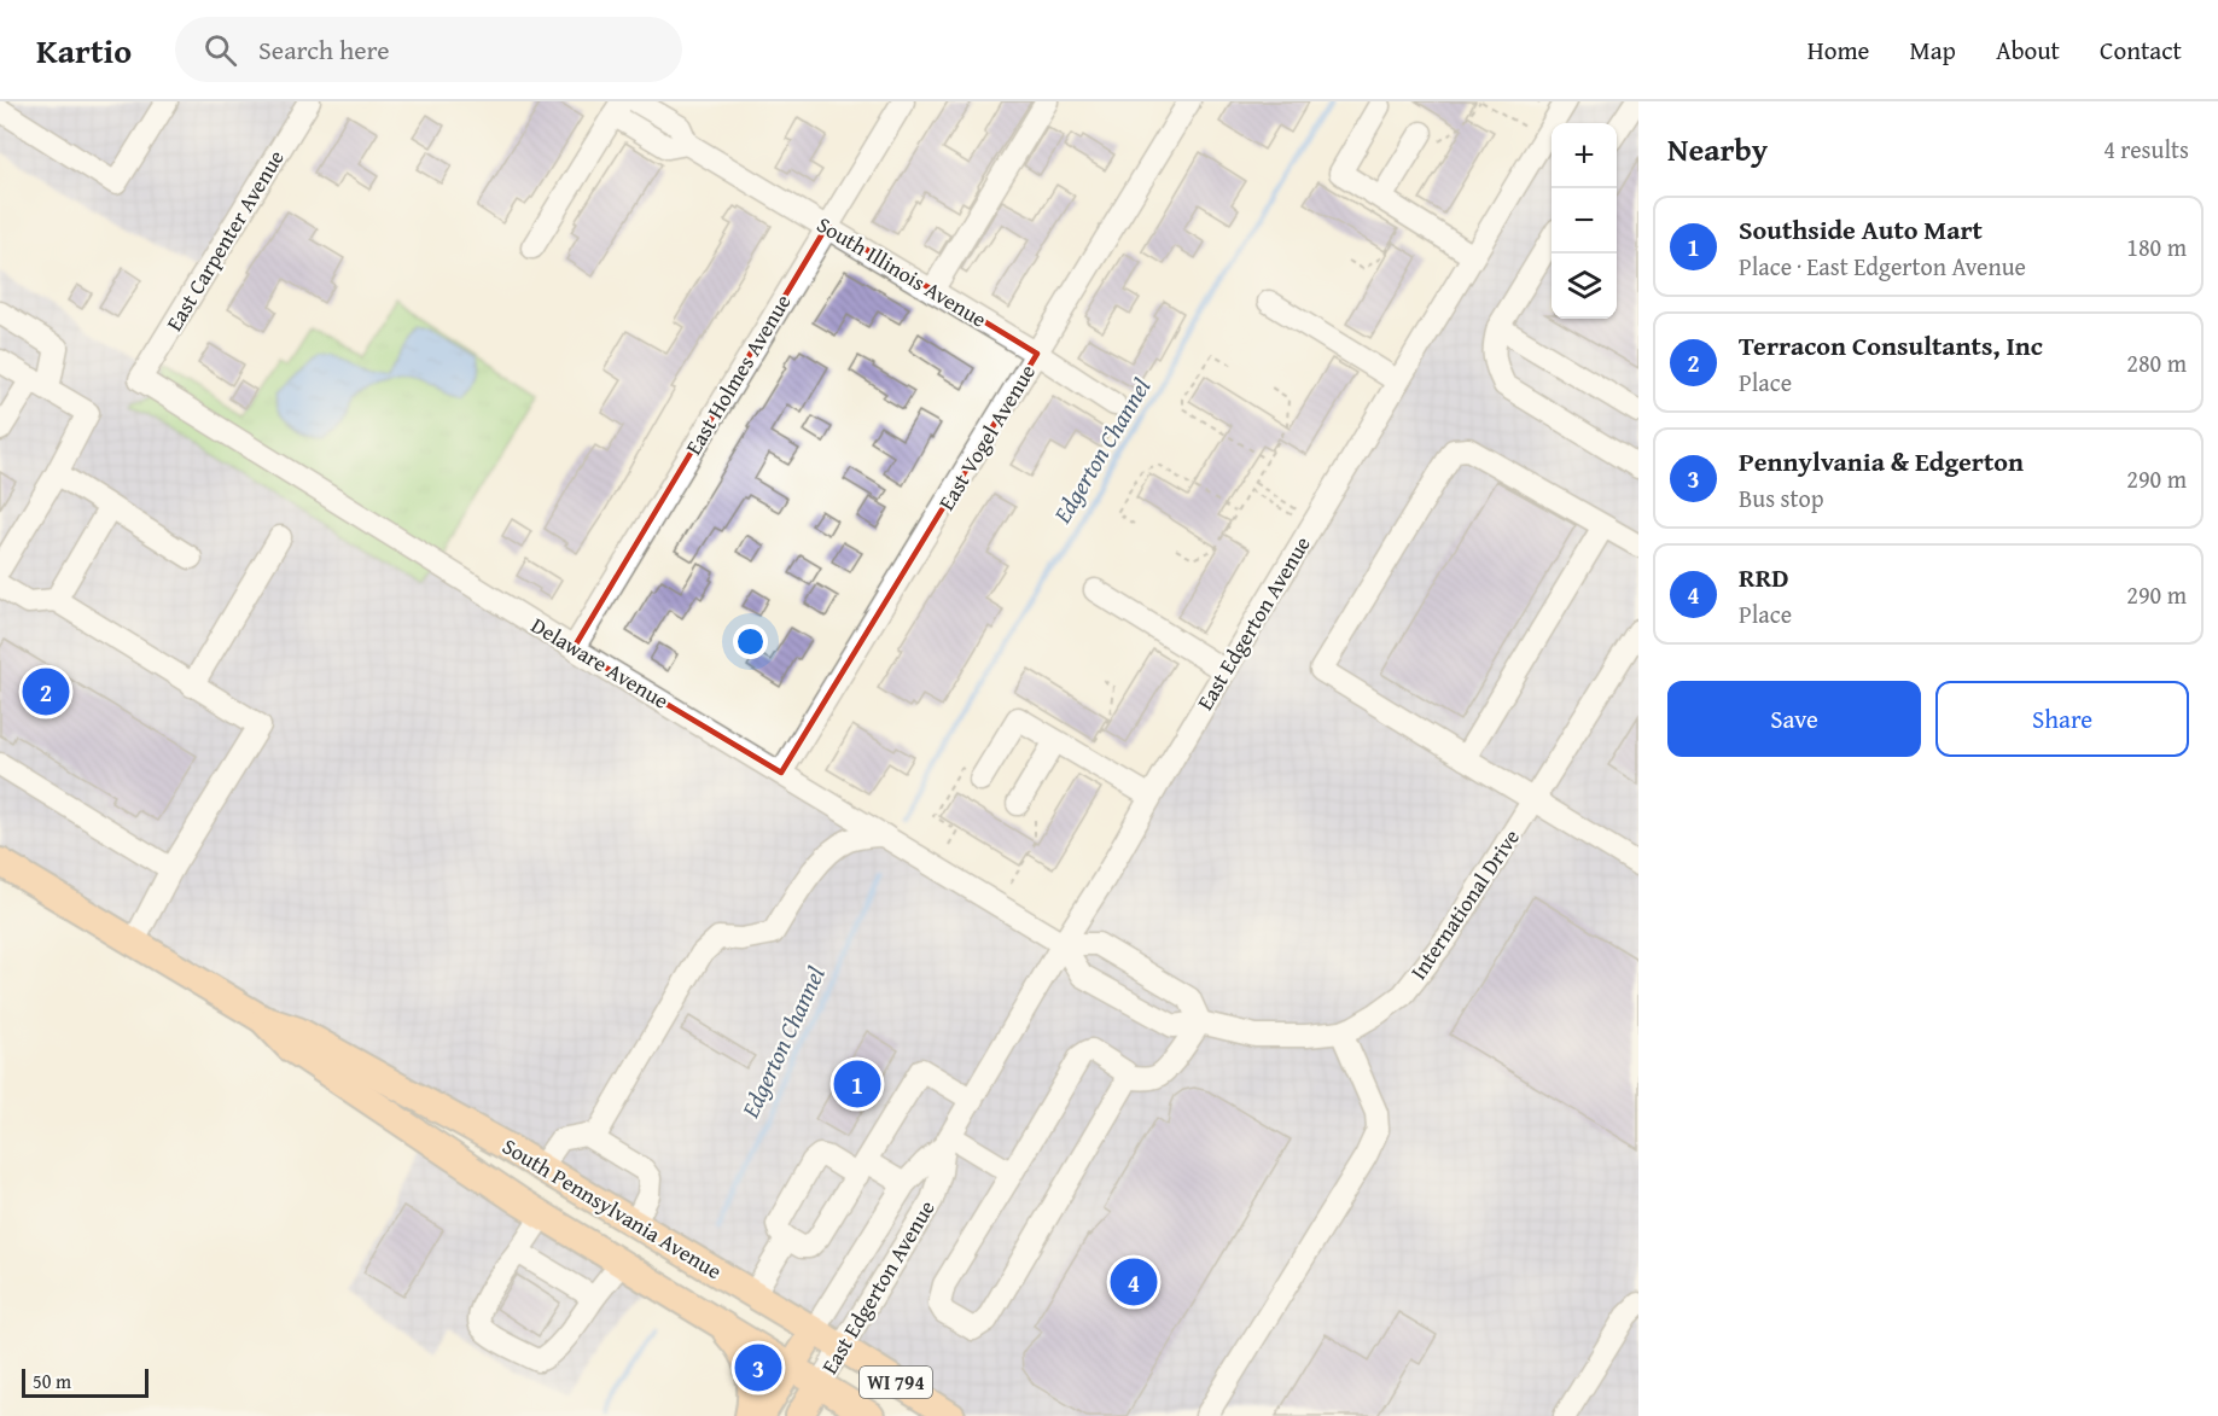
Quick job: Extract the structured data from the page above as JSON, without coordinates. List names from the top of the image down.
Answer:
{
  "streets": {
    "main road": ["South Pennsylvania Avenue", "WI 794"],
    "street": [
      "East Carpenter Avenue",
      "South Illinois Avenue",
      "East Holmes Avenue",
      "East Vogel Avenue",
      "East Edgerton Avenue",
      "Delaware Avenue",
      "International Drive"
    ]
  },
  "crossings": [
    ["East Carpenter Avenue", "Delaware Avenue"],
    ["South Illinois Avenue", "East Holmes Avenue"],
    ["South Illinois Avenue", "East Vogel Avenue"],
    ["East Holmes Avenue", "Delaware Avenue"],
    ["East Vogel Avenue", "Delaware Avenue"],
    ["East Edgerton Avenue", "Delaware Avenue"],
    ["East Edgerton Avenue", "International Drive"],
    ["East Edgerton Avenue", "South Pennsylvania Avenue"],
    ["Delaware Avenue", "International Drive"]
  ],
  "water": ["Edgerton Channel"],
  "scale_bar": "50 m",
  "page": {
    "header": "Kartio",
    "search": "Search here",
    "nav": [
      "Home",
      "Map",
      "About",
      "Contact"
    ],
    "heading": ["Nearby", "4 results"],
    "map_buttons": ["+", "−"],
    "list": [
      {
        "mark": "1",
        "name": "Southside Auto Mart",
        "note": "Place · East Edgerton Avenue",
        "value": "180 m"
      },
      {
        "mark": "2",
        "name": "Terracon Consultants, Inc",
        "note": "Place",
        "value": "280 m"
      },
      {
        "mark": "3",
        "name": "Pennylvania & Edgerton",
        "note": "Bus stop",
        "value": "290 m"
      },
      {
        "mark": "4",
        "name": "RRD",
        "note": "Place",
        "value": "290 m"
      }
    ],
    "buttons": ["Save", "Share"],
    "pins": [
      "2",
      "1",
      "4",
      "3"
    ],
    "scale": "50 m"
  }
}
